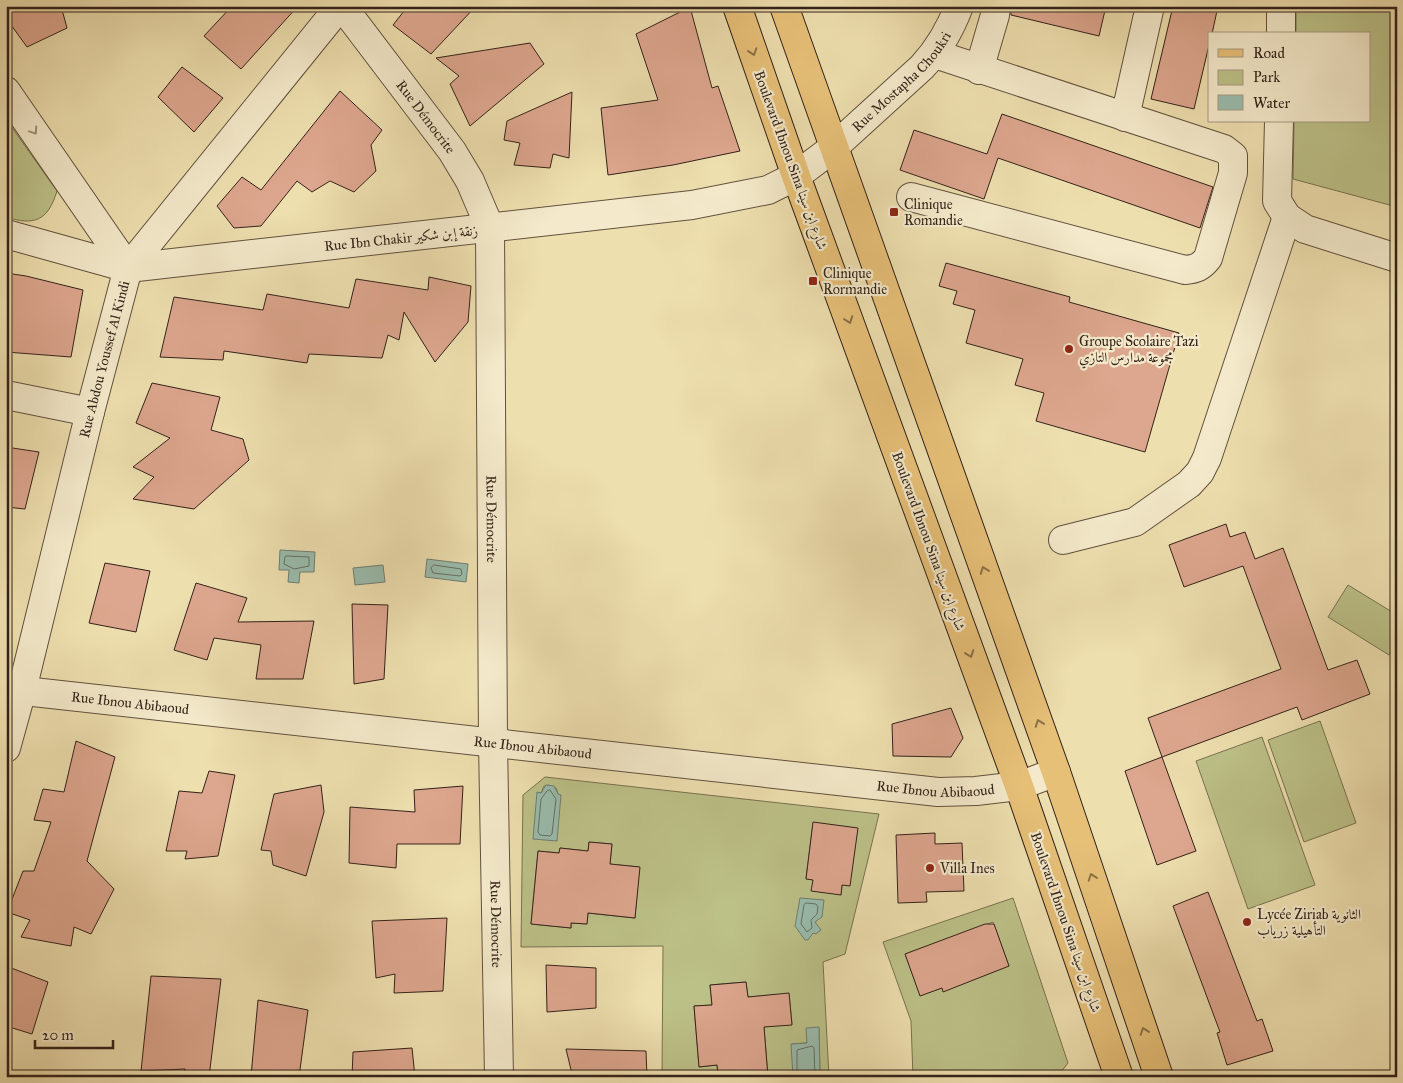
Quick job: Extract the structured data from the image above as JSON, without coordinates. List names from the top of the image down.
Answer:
{
  "streets": {
    "main road": ["Boulevard Ibnou Sina شارع ابن سينا"],
    "street": [
      "Rue Mostapha Choukri",
      "Rue Démocrite",
      "Rue Ibn Chakir زنقة إبن شكير",
      "Rue Abdou Youssef Al Kindi",
      "Rue Ibnou Abibaoud"
    ]
  },
  "crossings": [
    ["Rue Mostapha Choukri", "Boulevard Ibnou Sina شارع ابن سينا"],
    ["Rue Mostapha Choukri", "Rue Ibn Chakir زنقة إبن شكير"],
    ["Rue Démocrite", "Rue Ibn Chakir زنقة إبن شكير"],
    ["Rue Démocrite", "Rue Abdou Youssef Al Kindi"],
    ["Rue Démocrite", "Rue Ibnou Abibaoud"],
    ["Boulevard Ibnou Sina شارع ابن سينا", "Rue Ibn Chakir زنقة إبن شكير"],
    ["Boulevard Ibnou Sina شارع ابن سينا", "Rue Ibnou Abibaoud"],
    ["Rue Ibn Chakir زنقة إبن شكير", "Rue Abdou Youssef Al Kindi"],
    ["Rue Abdou Youssef Al Kindi", "Rue Ibnou Abibaoud"]
  ],
  "places": {
    "transit": ["Clinique Romandie", "Clinique Rormandie"],
    "other": ["Groupe Scolaire Tazi مجموعة مدارس التازي", "Villa Ines", "Lycée Ziriab الثانوية التأهيلية زرياب"]
  },
  "legend": ["Road", "Park", "Water"],
  "scale_bar": "20 m"
}
